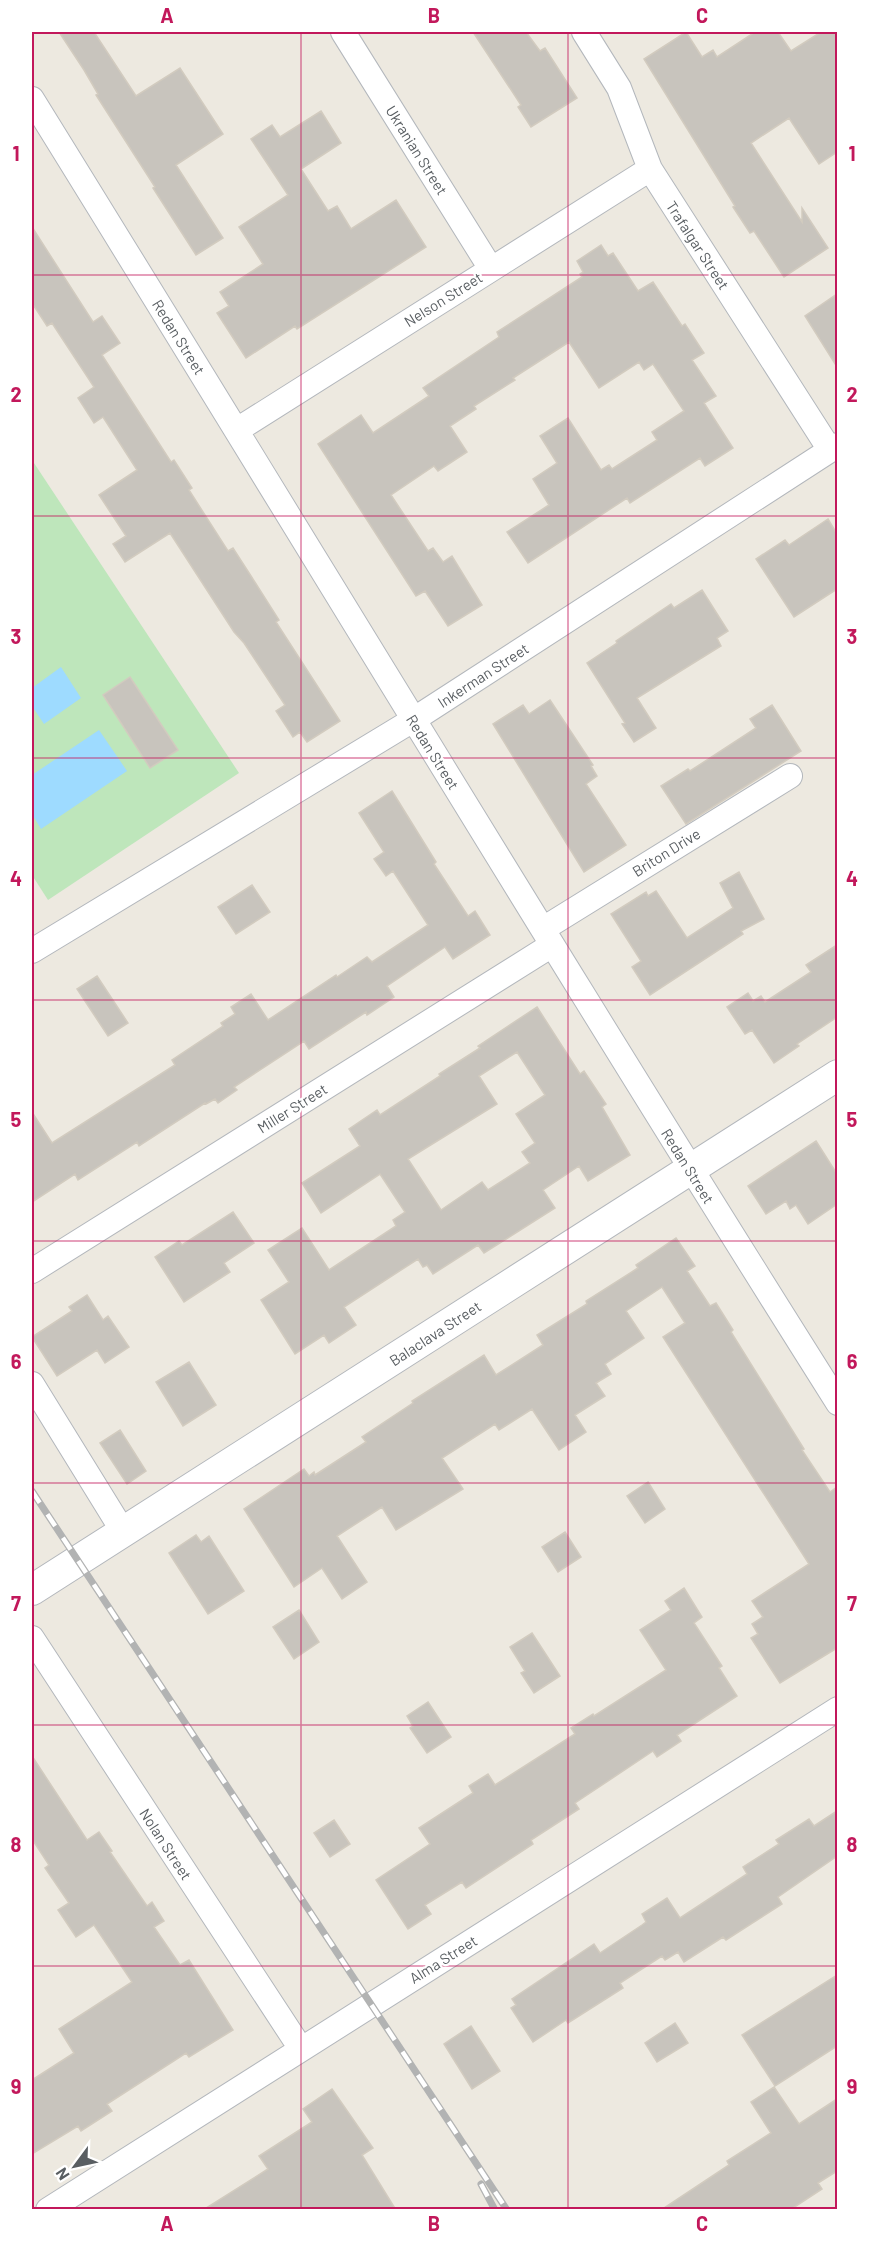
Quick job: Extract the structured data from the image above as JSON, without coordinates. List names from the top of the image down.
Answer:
{
  "streets": {
    "street": [
      "Ukranian Street",
      "Trafalgar Street",
      "Nelson Street",
      "Redan Street",
      "Inkerman Street",
      "Briton Drive",
      "Miller Street",
      "Balaclava Street",
      "Nolan Street",
      "Alma Street"
    ]
  },
  "crossings": [
    ["Ukranian Street", "Nelson Street"],
    ["Trafalgar Street", "Nelson Street"],
    ["Trafalgar Street", "Inkerman Street"],
    ["Nelson Street", "Redan Street"],
    ["Redan Street", "Inkerman Street"],
    ["Redan Street", "Briton Drive"],
    ["Redan Street", "Miller Street"],
    ["Redan Street", "Balaclava Street"],
    ["Briton Drive", "Miller Street"],
    ["Nolan Street", "Alma Street"]
  ],
  "north": "bottom left",
  "grid": {
    "columns": ["A", "B", "C"],
    "rows": [
      "1",
      "2",
      "3",
      "4",
      "5",
      "6",
      "7",
      "8",
      "9"
    ]
  }
}
